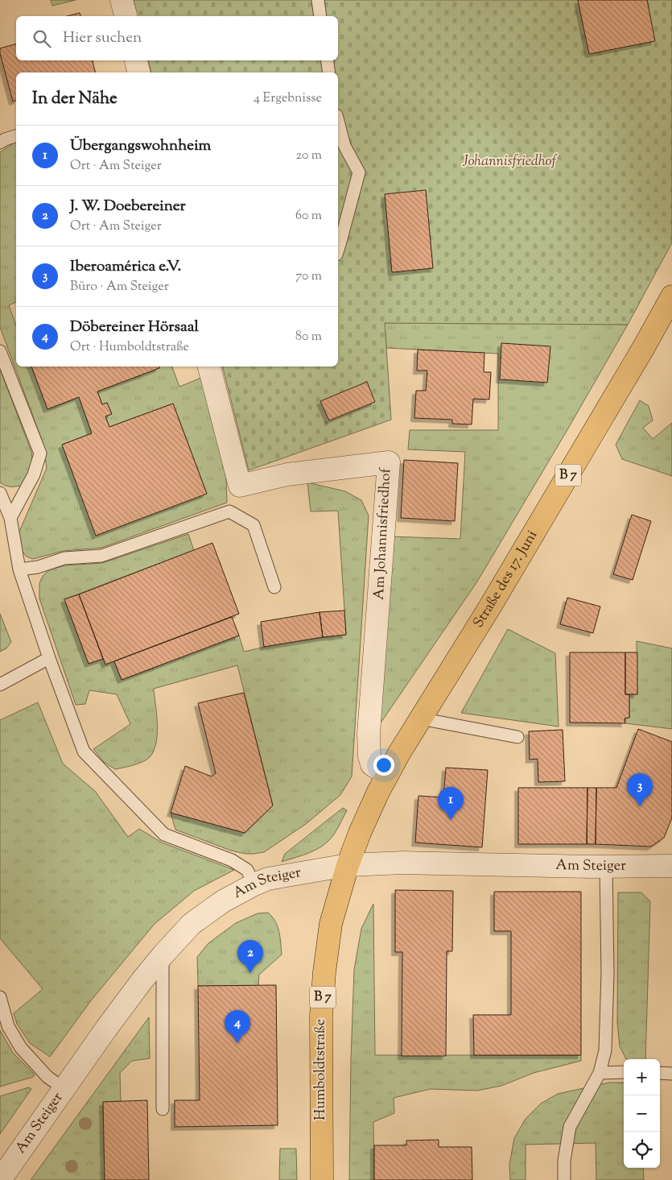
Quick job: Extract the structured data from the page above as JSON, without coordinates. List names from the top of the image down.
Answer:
{
  "streets": {
    "main road": ["B 7", "Straße des 17. Juni", "Humboldtstraße"],
    "street": ["Am Johannisfriedhof", "Am Steiger"]
  },
  "crossings": [
    ["Am Johannisfriedhof", "Straße des 17. Juni"],
    ["Straße des 17. Juni", "Am Steiger"],
    ["Straße des 17. Juni", "Humboldtstraße"],
    ["Am Steiger", "Humboldtstraße"]
  ],
  "parks": ["Johannisfriedhof"],
  "page": {
    "search": "Hier suchen",
    "heading": ["In der Nähe", "4 Ergebnisse"],
    "list": [
      {
        "mark": "1",
        "name": "Übergangswohnheim",
        "note": "Ort · Am Steiger",
        "value": "20 m"
      },
      {
        "mark": "2",
        "name": "J. W. Doebereiner",
        "note": "Ort · Am Steiger",
        "value": "60 m"
      },
      {
        "mark": "3",
        "name": "Iberoamérica e.V.",
        "note": "Büro · Am Steiger",
        "value": "70 m"
      },
      {
        "mark": "4",
        "name": "Döbereiner Hörsaal",
        "note": "Ort · Humboldtstraße",
        "value": "80 m"
      }
    ],
    "pins": [
      "3",
      "1",
      "2",
      "4"
    ],
    "map_buttons": ["+", "−"]
  }
}
